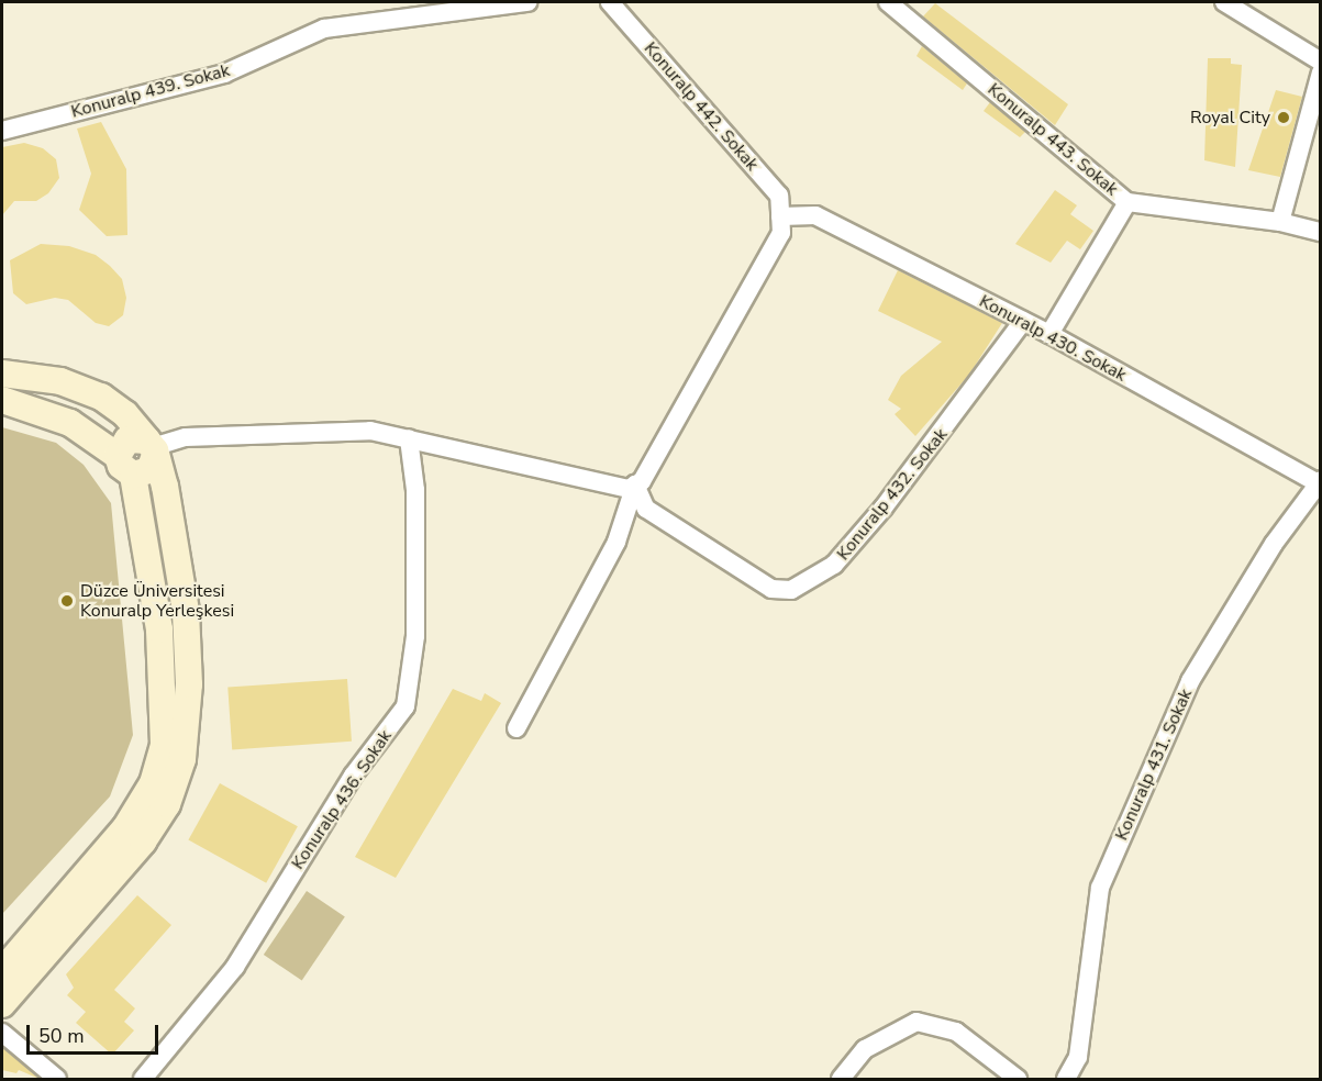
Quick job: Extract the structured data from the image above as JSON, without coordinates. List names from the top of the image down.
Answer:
{
  "streets": {
    "street": [
      "Konuralp 439. Sokak",
      "Konuralp 442. Sokak",
      "Konuralp 443. Sokak",
      "Konuralp 430. Sokak",
      "Konuralp 432. Sokak",
      "Konuralp 431. Sokak",
      "Konuralp 436. Sokak"
    ]
  },
  "crossings": [
    ["Konuralp 442. Sokak", "Konuralp 430. Sokak"],
    ["Konuralp 430. Sokak", "Konuralp 432. Sokak"],
    ["Konuralp 430. Sokak", "Konuralp 431. Sokak"]
  ],
  "places": ["Royal City", "Düzce Üniversitesi Konuralp Yerleşkesi"],
  "scale_bar": "50 m"
}
